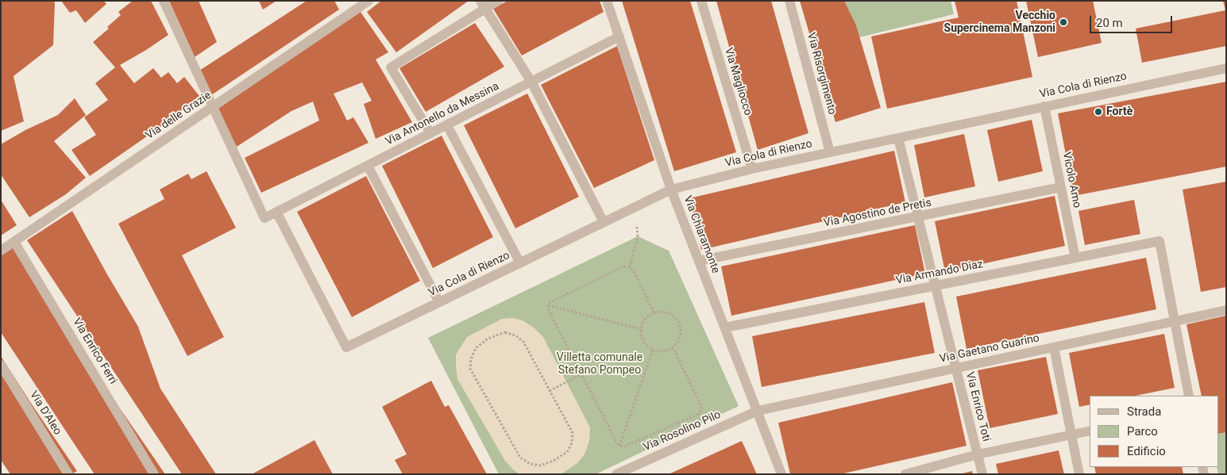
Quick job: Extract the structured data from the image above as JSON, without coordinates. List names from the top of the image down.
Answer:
{
  "streets": {
    "street": [
      "Via Risorgimento",
      "Via Magliocco",
      "Via Cola di Rienzo",
      "Via Antonello da Messina",
      "Via delle Grazie",
      "Vicolo Amo",
      "Via Agostino de Pretis",
      "Via Chiaramonte",
      "Via Armando Diaz",
      "Via Gaetano Guarino",
      "Via Enrico Ferri",
      "Via Enrico Toti",
      "Via D'Aleo",
      "Via Rosolino Pilo"
    ]
  },
  "crossings": [
    ["Via Risorgimento", "Via Cola di Rienzo"],
    ["Via Magliocco", "Via Cola di Rienzo"],
    ["Via Cola di Rienzo", "Via Antonello da Messina"],
    ["Via Cola di Rienzo", "Vicolo Amo"],
    ["Via Cola di Rienzo", "Via Chiaramonte"],
    ["Via Cola di Rienzo", "Via Enrico Toti"],
    ["Via Antonello da Messina", "Via delle Grazie"],
    ["Via Antonello da Messina", "Via Chiaramonte"],
    ["Via delle Grazie", "Via Enrico Ferri"],
    ["Vicolo Amo", "Via Agostino de Pretis"],
    ["Vicolo Amo", "Via Armando Diaz"],
    ["Via Agostino de Pretis", "Via Chiaramonte"],
    ["Via Agostino de Pretis", "Via Enrico Toti"],
    ["Via Chiaramonte", "Via Armando Diaz"],
    ["Via Chiaramonte", "Via Gaetano Guarino"],
    ["Via Chiaramonte", "Via Rosolino Pilo"],
    ["Via Armando Diaz", "Via Gaetano Guarino"],
    ["Via Armando Diaz", "Via Enrico Toti"],
    ["Via Gaetano Guarino", "Via Enrico Toti"],
    ["Via Gaetano Guarino", "Via Rosolino Pilo"]
  ],
  "parks": ["Villetta comunale Stefano Pompeo"],
  "places": ["Vecchio Supercinema Manzoni", "Fortè"],
  "legend": ["Strada", "Parco", "Edificio"],
  "scale_bar": "20 m"
}
